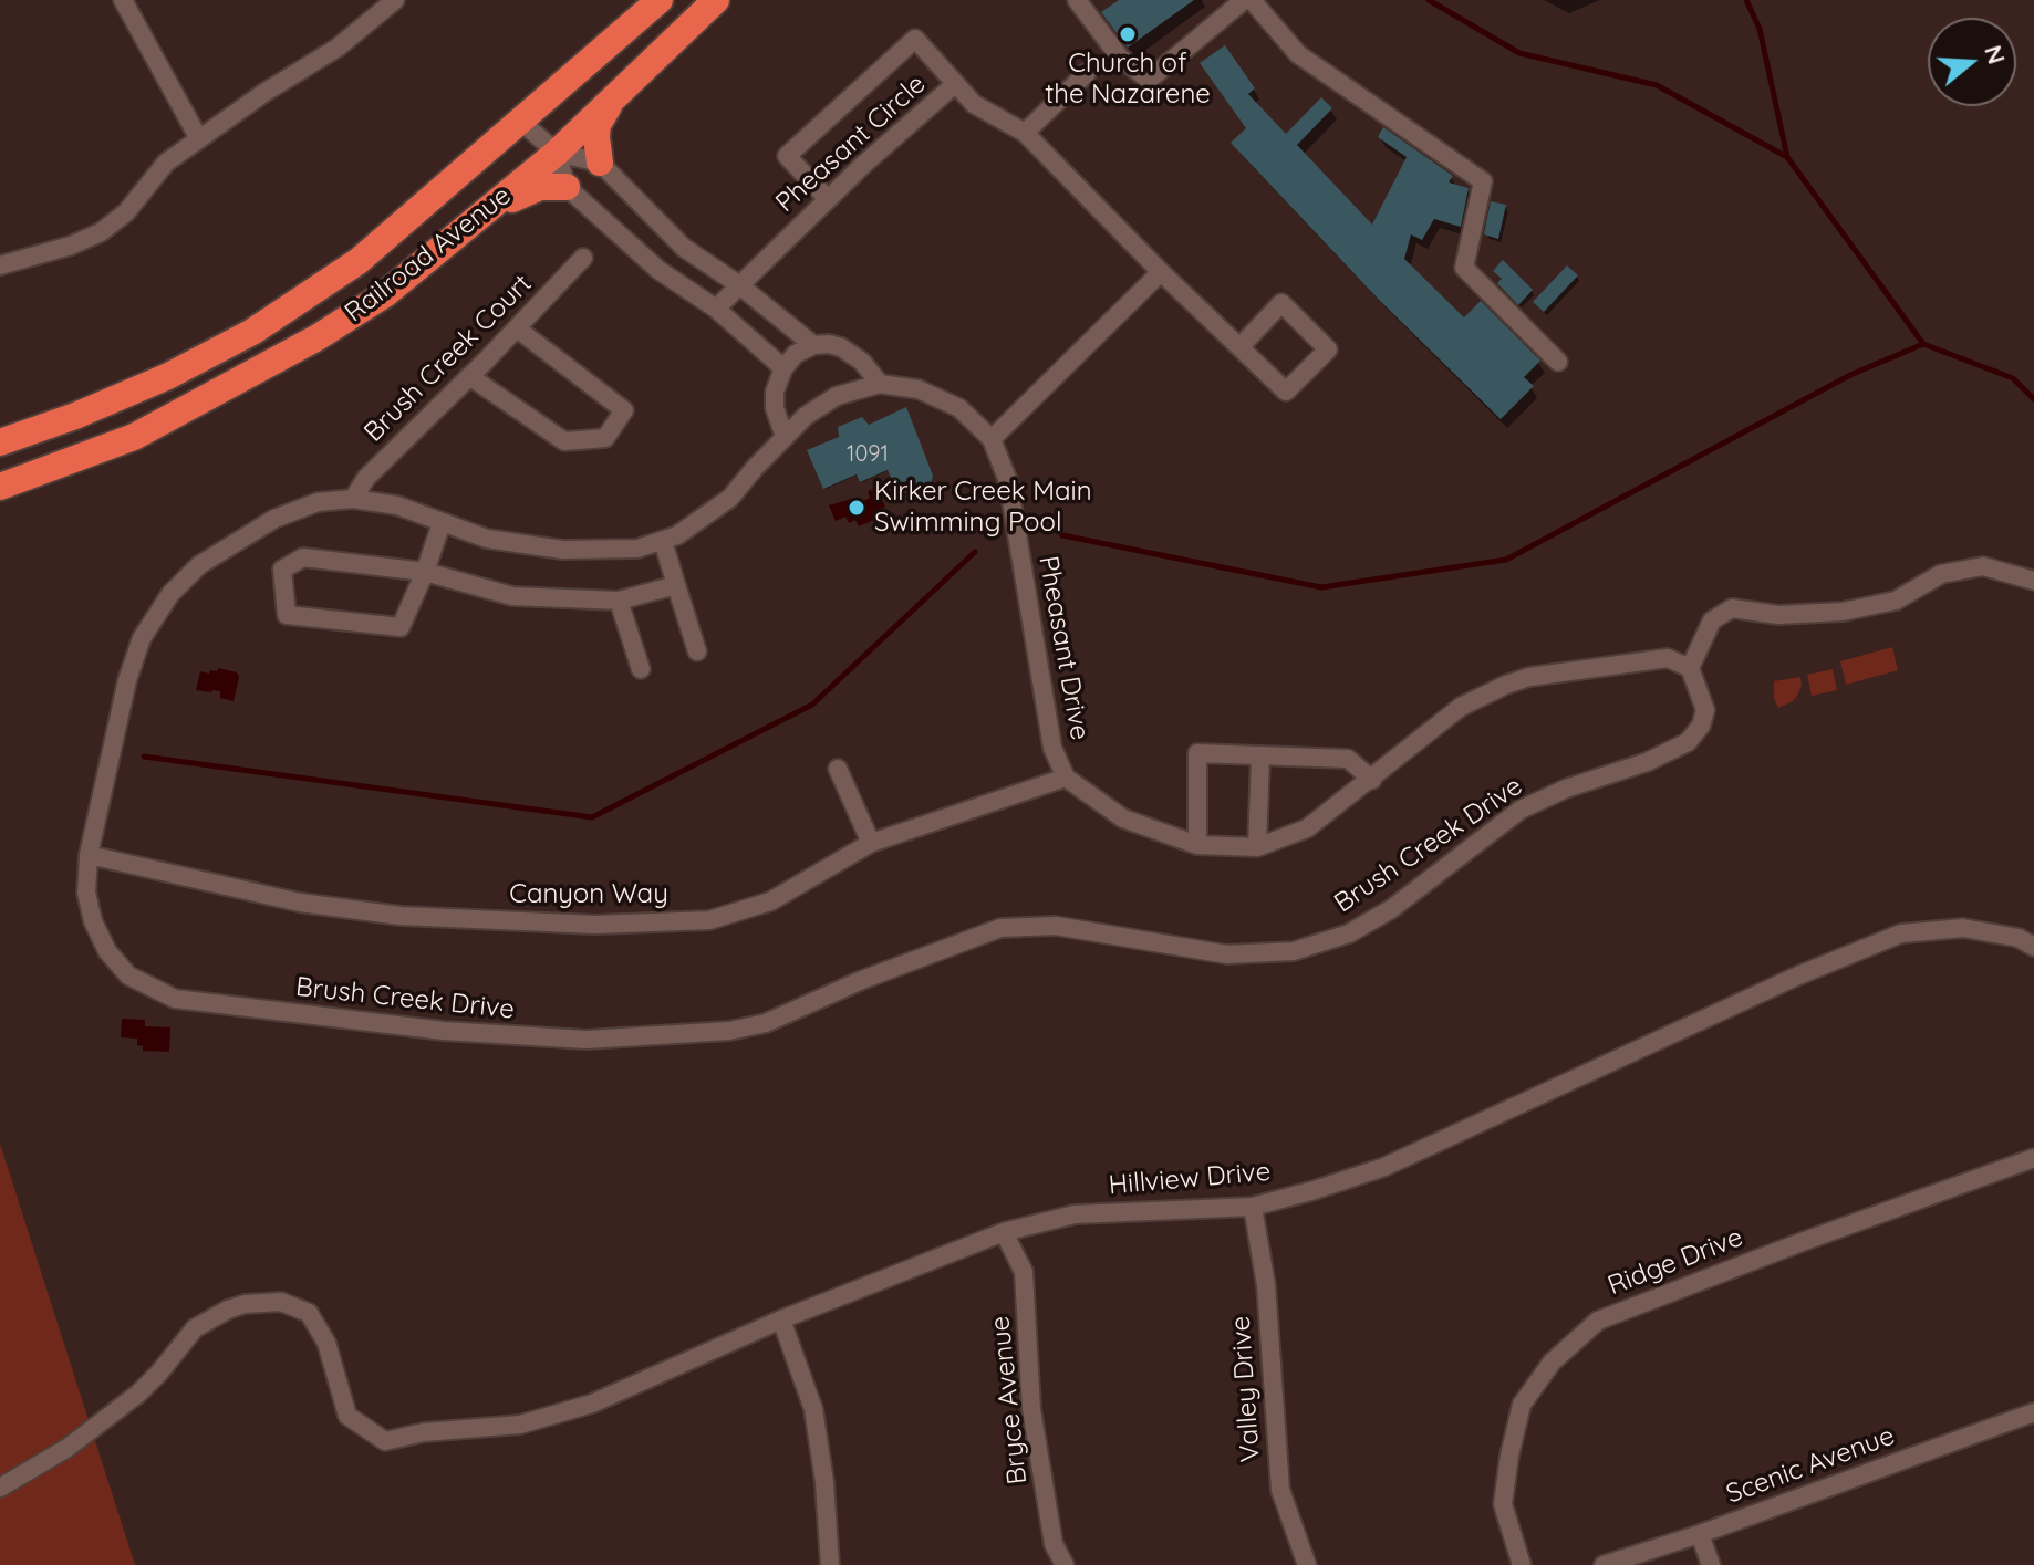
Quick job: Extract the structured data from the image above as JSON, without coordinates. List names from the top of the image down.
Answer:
{
  "streets": {
    "highway": ["Railroad Avenue"],
    "street": [
      "Pheasant Circle",
      "Brush Creek Court",
      "Pheasant Drive",
      "Brush Creek Drive",
      "Canyon Way",
      "Hillview Drive",
      "Ridge Drive",
      "Valley Drive",
      "Bryce Avenue",
      "Scenic Avenue"
    ]
  },
  "crossings": [
    ["Brush Creek Court", "Brush Creek Drive"],
    ["Pheasant Drive", "Brush Creek Drive"],
    ["Pheasant Drive", "Canyon Way"],
    ["Brush Creek Drive", "Canyon Way"],
    ["Hillview Drive", "Valley Drive"],
    ["Hillview Drive", "Bryce Avenue"]
  ],
  "places": ["Church of the Nazarene", "Kirker Creek Main Swimming Pool"],
  "house_numbers": ["1091"],
  "north": "right"
}
